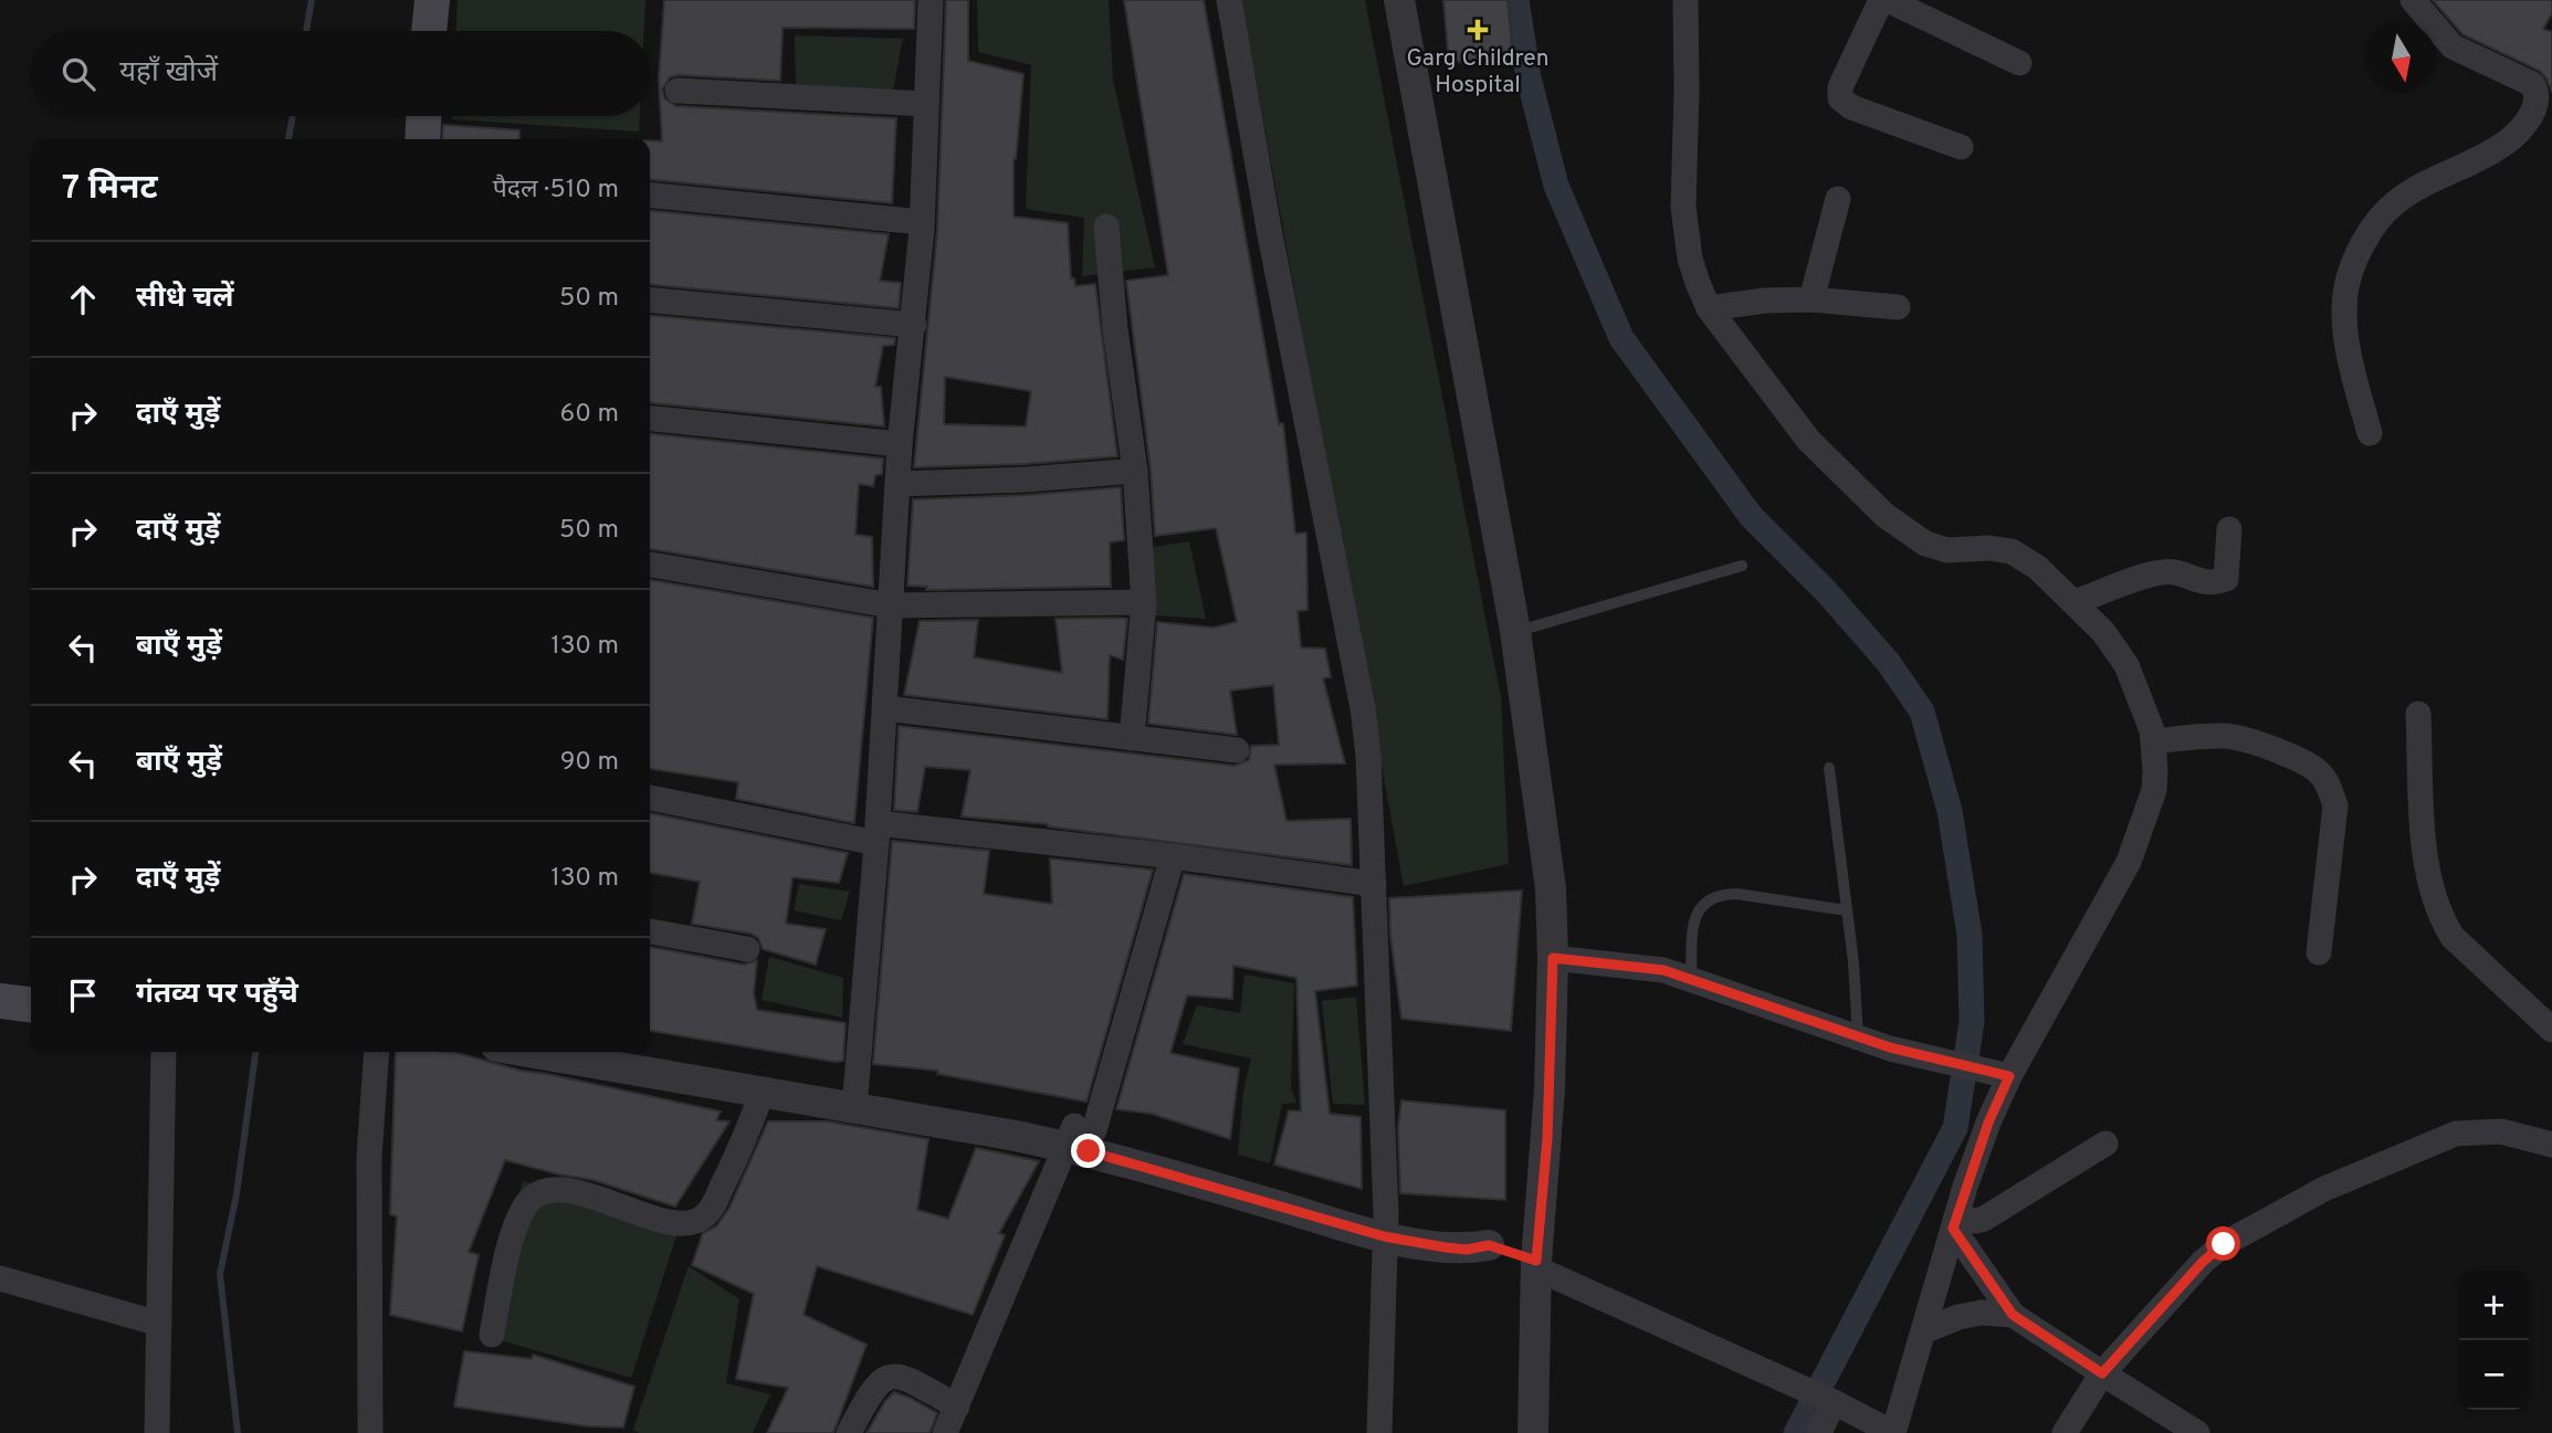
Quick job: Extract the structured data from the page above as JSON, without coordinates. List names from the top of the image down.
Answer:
{
  "places": {
    "health": ["Garg Children Hospital"]
  },
  "north": "bottom",
  "page": {
    "search": "यहाँ खोजें",
    "heading": ["7 मिनट", "पैदल · 510 m"],
    "list": [
      ["सीधे चलें", "50 m"],
      ["दाएँ मुड़ें", "60 m"],
      ["दाएँ मुड़ें", "50 m"],
      ["बाएँ मुड़ें", "130 m"],
      ["बाएँ मुड़ें", "90 m"],
      ["दाएँ मुड़ें", "130 m"],
      "गंतव्य पर पहुँचे"
    ],
    "map_buttons": ["+", "−"]
  }
}
